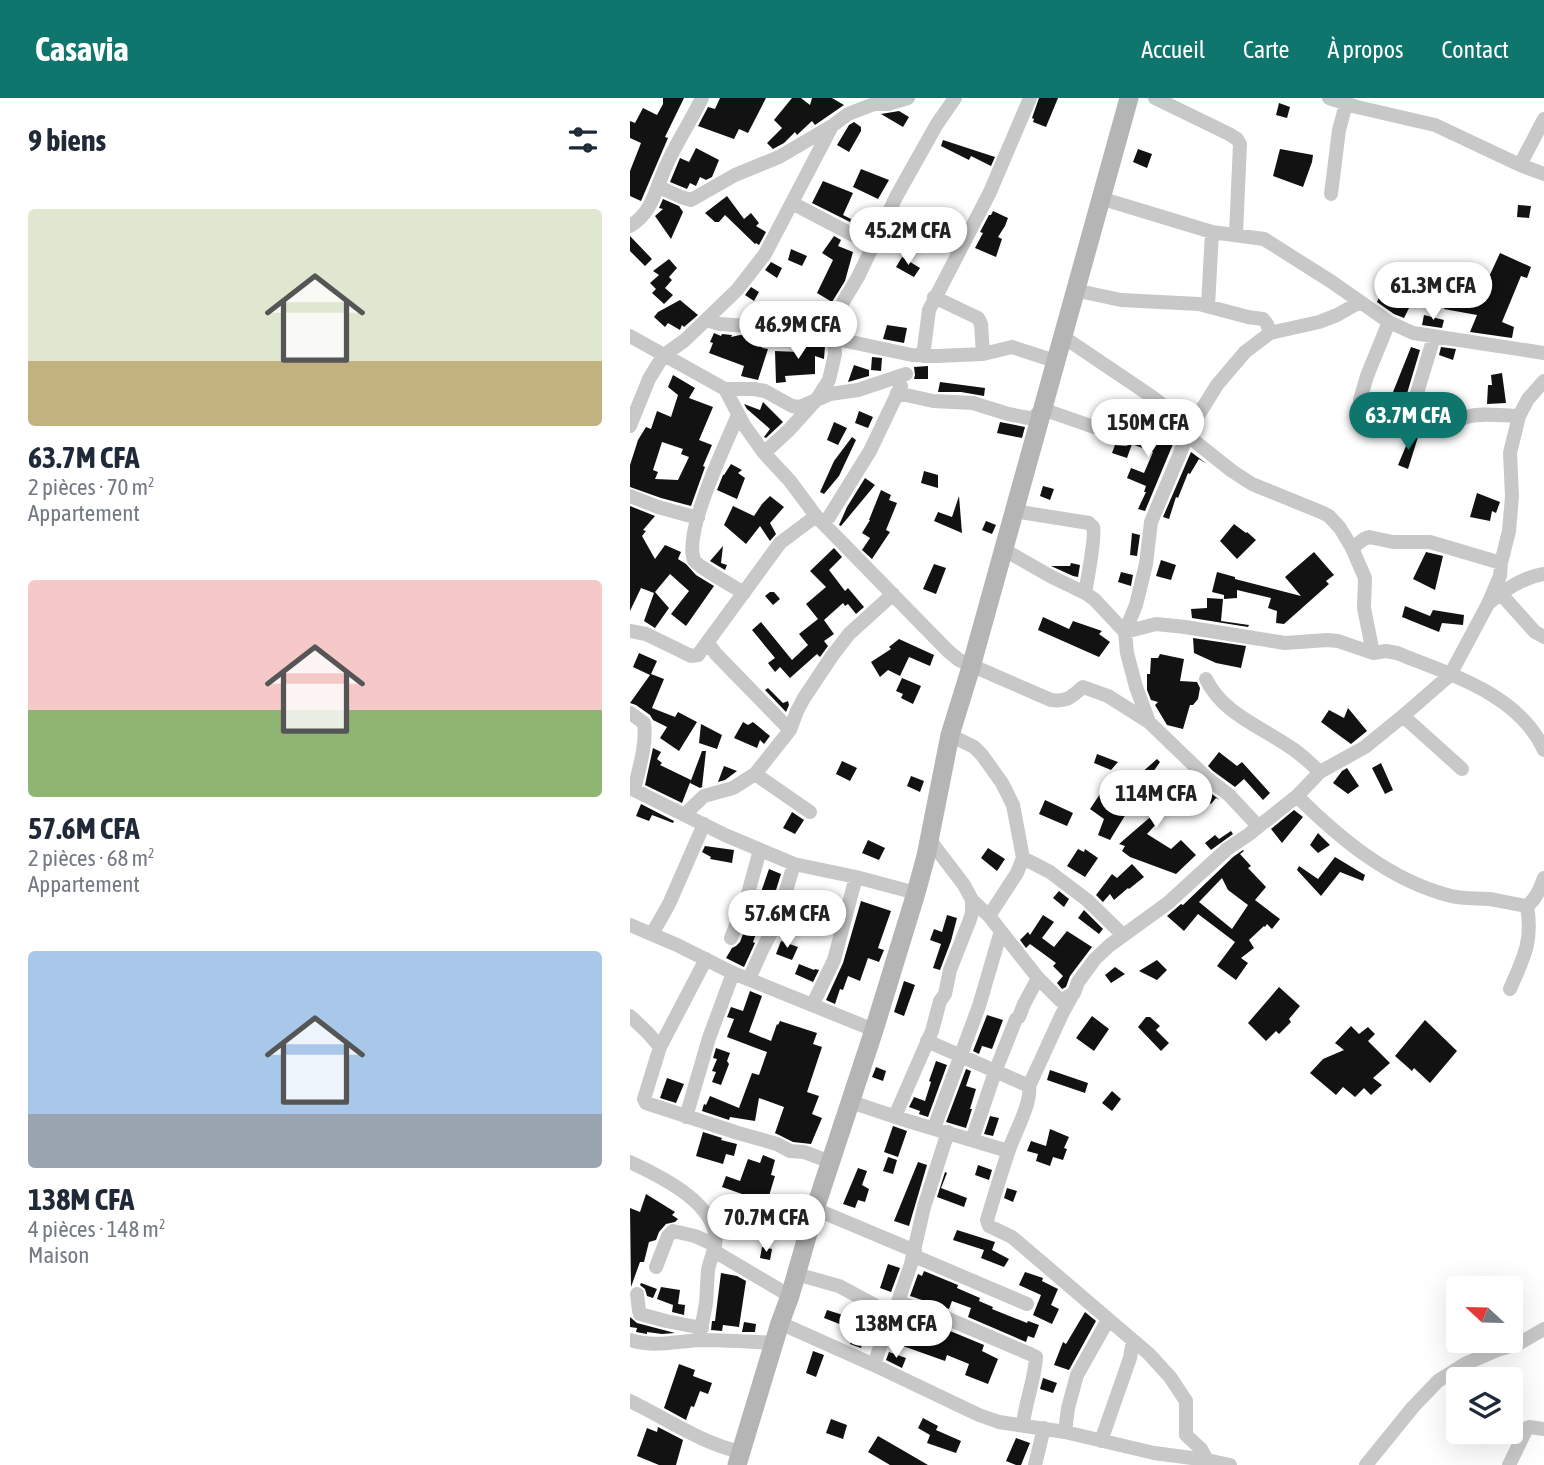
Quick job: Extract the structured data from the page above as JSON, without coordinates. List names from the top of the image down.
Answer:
{
  "north": "left",
  "page": {
    "header": "Casavia",
    "nav": [
      "Accueil",
      "Carte",
      "À propos",
      "Contact"
    ],
    "heading": "9 biens",
    "list": [
      {
        "name": "63.7M CFA",
        "note": "2 pièces · 70 m² · Appartement"
      },
      {
        "name": "57.6M CFA",
        "note": "2 pièces · 68 m² · Appartement"
      },
      {
        "name": "138M CFA",
        "note": "4 pièces · 148 m² · Maison"
      }
    ],
    "price": [
      "45.2M CFA",
      "61.3M CFA",
      "46.9M CFA",
      "63.7M CFA",
      "150M CFA",
      "114M CFA",
      "57.6M CFA",
      "70.7M CFA",
      "138M CFA"
    ]
  }
}
